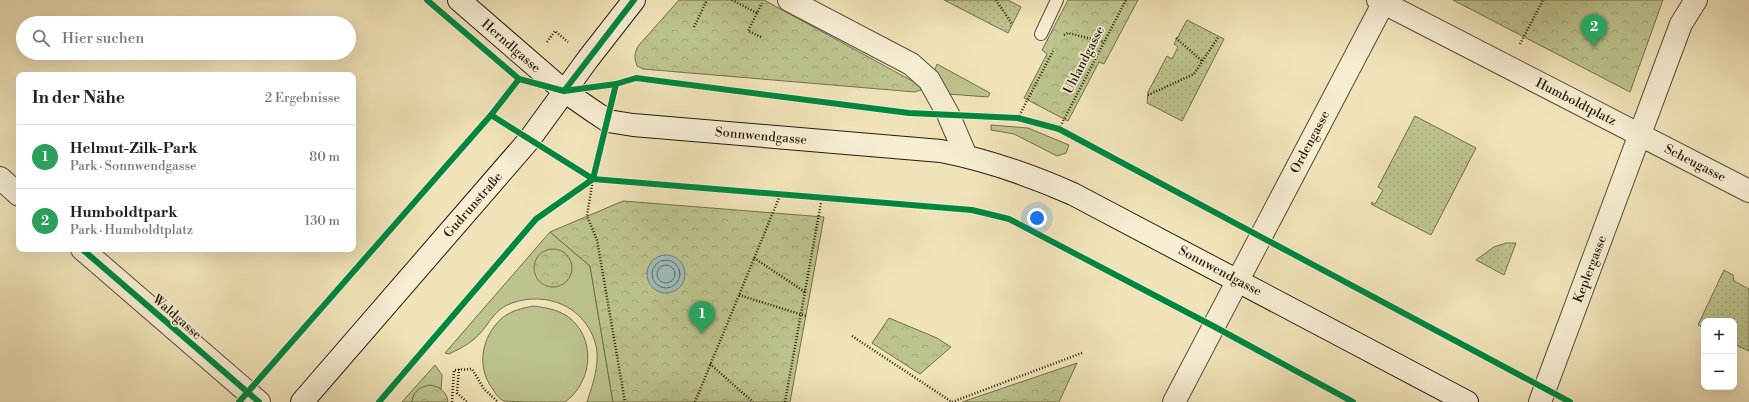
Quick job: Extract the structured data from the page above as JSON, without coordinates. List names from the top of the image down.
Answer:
{
  "streets": {
    "street": [
      "Herndlgasse",
      "Humboldtplatz",
      "Sonnwendgasse",
      "Ordengasse",
      "Scheugasse",
      "Gudrunstraße",
      "Keplergasse",
      "Waldgasse"
    ],
    "path": ["Uhlandgasse"]
  },
  "crossings": [
    ["Herndlgasse", "Sonnwendgasse"],
    ["Herndlgasse", "Gudrunstraße"],
    ["Humboldtplatz", "Ordengasse"],
    ["Humboldtplatz", "Scheugasse"],
    ["Humboldtplatz", "Keplergasse"],
    ["Sonnwendgasse", "Ordengasse"],
    ["Sonnwendgasse", "Gudrunstraße"],
    ["Scheugasse", "Keplergasse"]
  ],
  "page": {
    "pins": ["2", "1"],
    "search": "Hier suchen",
    "heading": ["In der Nähe", "2 Ergebnisse"],
    "list": [
      {
        "mark": "1",
        "name": "Helmut-Zilk-Park",
        "note": "Park · Sonnwendgasse",
        "value": "80 m"
      },
      {
        "mark": "2",
        "name": "Humboldtpark",
        "note": "Park · Humboldtplatz",
        "value": "130 m"
      }
    ],
    "map_buttons": ["+", "−"]
  }
}
